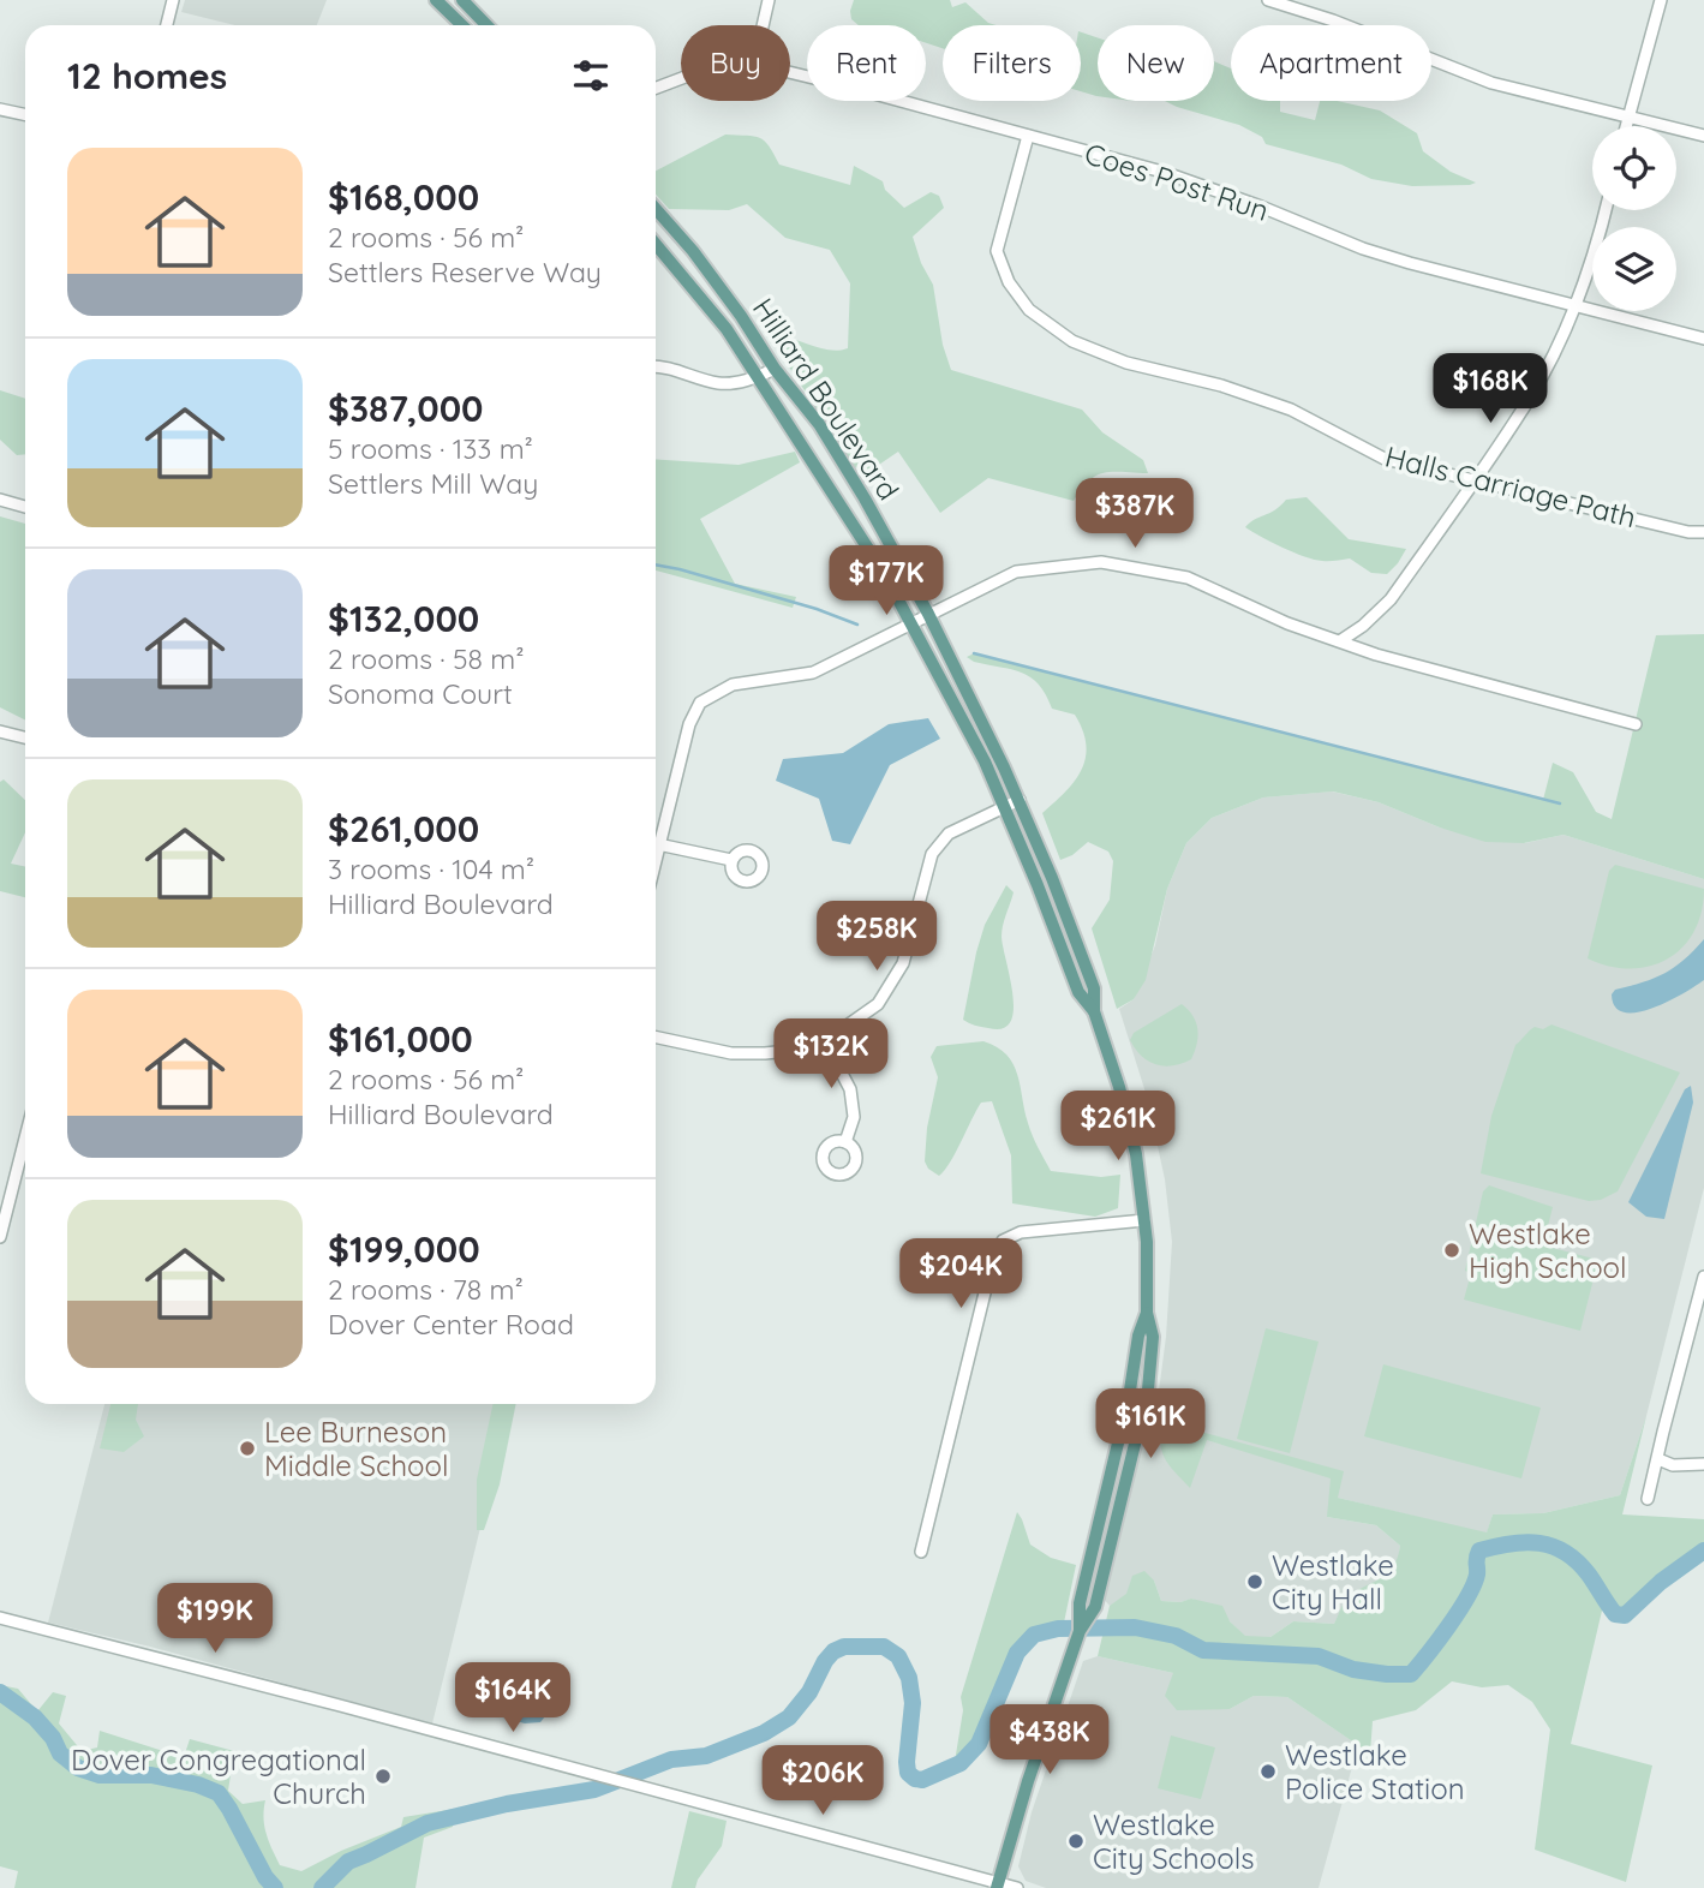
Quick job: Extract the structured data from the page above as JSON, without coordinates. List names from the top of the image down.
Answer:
{
  "streets": {
    "main road": ["Hilliard Boulevard"],
    "street": ["Coes Post Run", "Halls Carriage Path"]
  },
  "crossings": [
    ["Coes Post Run", "Halls Carriage Path"]
  ],
  "places": [
    "Westlake High School",
    "Lee Burneson Middle School",
    "Westlake City Hall",
    "Westlake Police Station",
    "Dover Congregational Church",
    "Westlake City Schools"
  ],
  "page": {
    "chip": [
      "Buy",
      "Rent",
      "Filters",
      "New",
      "Apartment"
    ],
    "heading": "12 homes",
    "list": [
      {
        "name": "$168,000",
        "note": "2 rooms · 56 m² · Settlers Reserve Way"
      },
      {
        "name": "$387,000",
        "note": "5 rooms · 133 m² · Settlers Mill Way"
      },
      {
        "name": "$132,000",
        "note": "2 rooms · 58 m² · Sonoma Court"
      },
      {
        "name": "$261,000",
        "note": "3 rooms · 104 m² · Hilliard Boulevard"
      },
      {
        "name": "$161,000",
        "note": "2 rooms · 56 m² · Hilliard Boulevard"
      },
      {
        "name": "$199,000",
        "note": "2 rooms · 78 m² · Dover Center Road"
      }
    ],
    "price": [
      "$168K",
      "$387K",
      "$177K",
      "$258K",
      "$132K",
      "$261K",
      "$204K",
      "$161K",
      "$199K",
      "$164K",
      "$438K",
      "$206K"
    ]
  }
}
